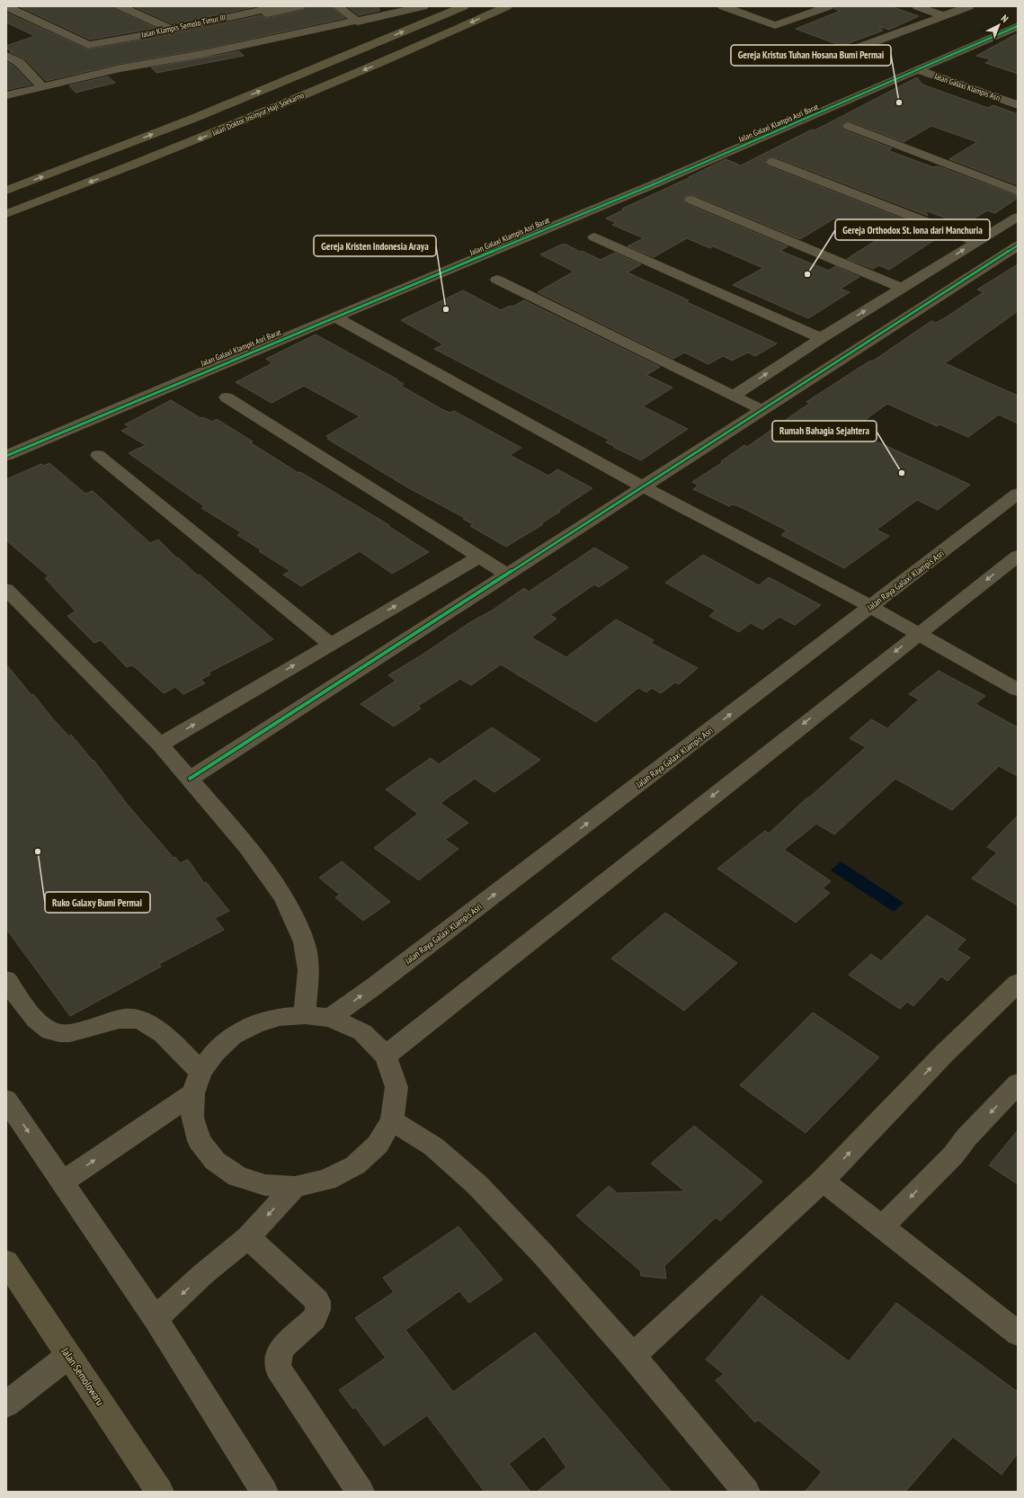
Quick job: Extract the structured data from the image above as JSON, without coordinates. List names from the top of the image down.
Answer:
{
  "streets": {
    "main road": ["Jalan Doktor Insinyur Haji Soekarno", "Jalan Semolowaru"],
    "street": [
      "Jalan Klampis Semolo Timur III",
      "Jalan Galaxi Klampis Asri",
      "Jalan Galaxi Klampis Asri Barat",
      "Jalan Raya Galaxi Klampis Asri"
    ]
  },
  "crossings": [
    ["Jalan Galaxi Klampis Asri", "Jalan Galaxi Klampis Asri Barat"]
  ],
  "places": [
    "Gereja Kristus Tuhan Hosana Bumi Permai",
    "Gereja Orthodox St. Iona dari Manchuria",
    "Gereja Kristen Indonesia Araya",
    "Rumah Bahagia Sejahtera",
    "Ruko Galaxy Bumi Permai"
  ],
  "north": "top right"
}
